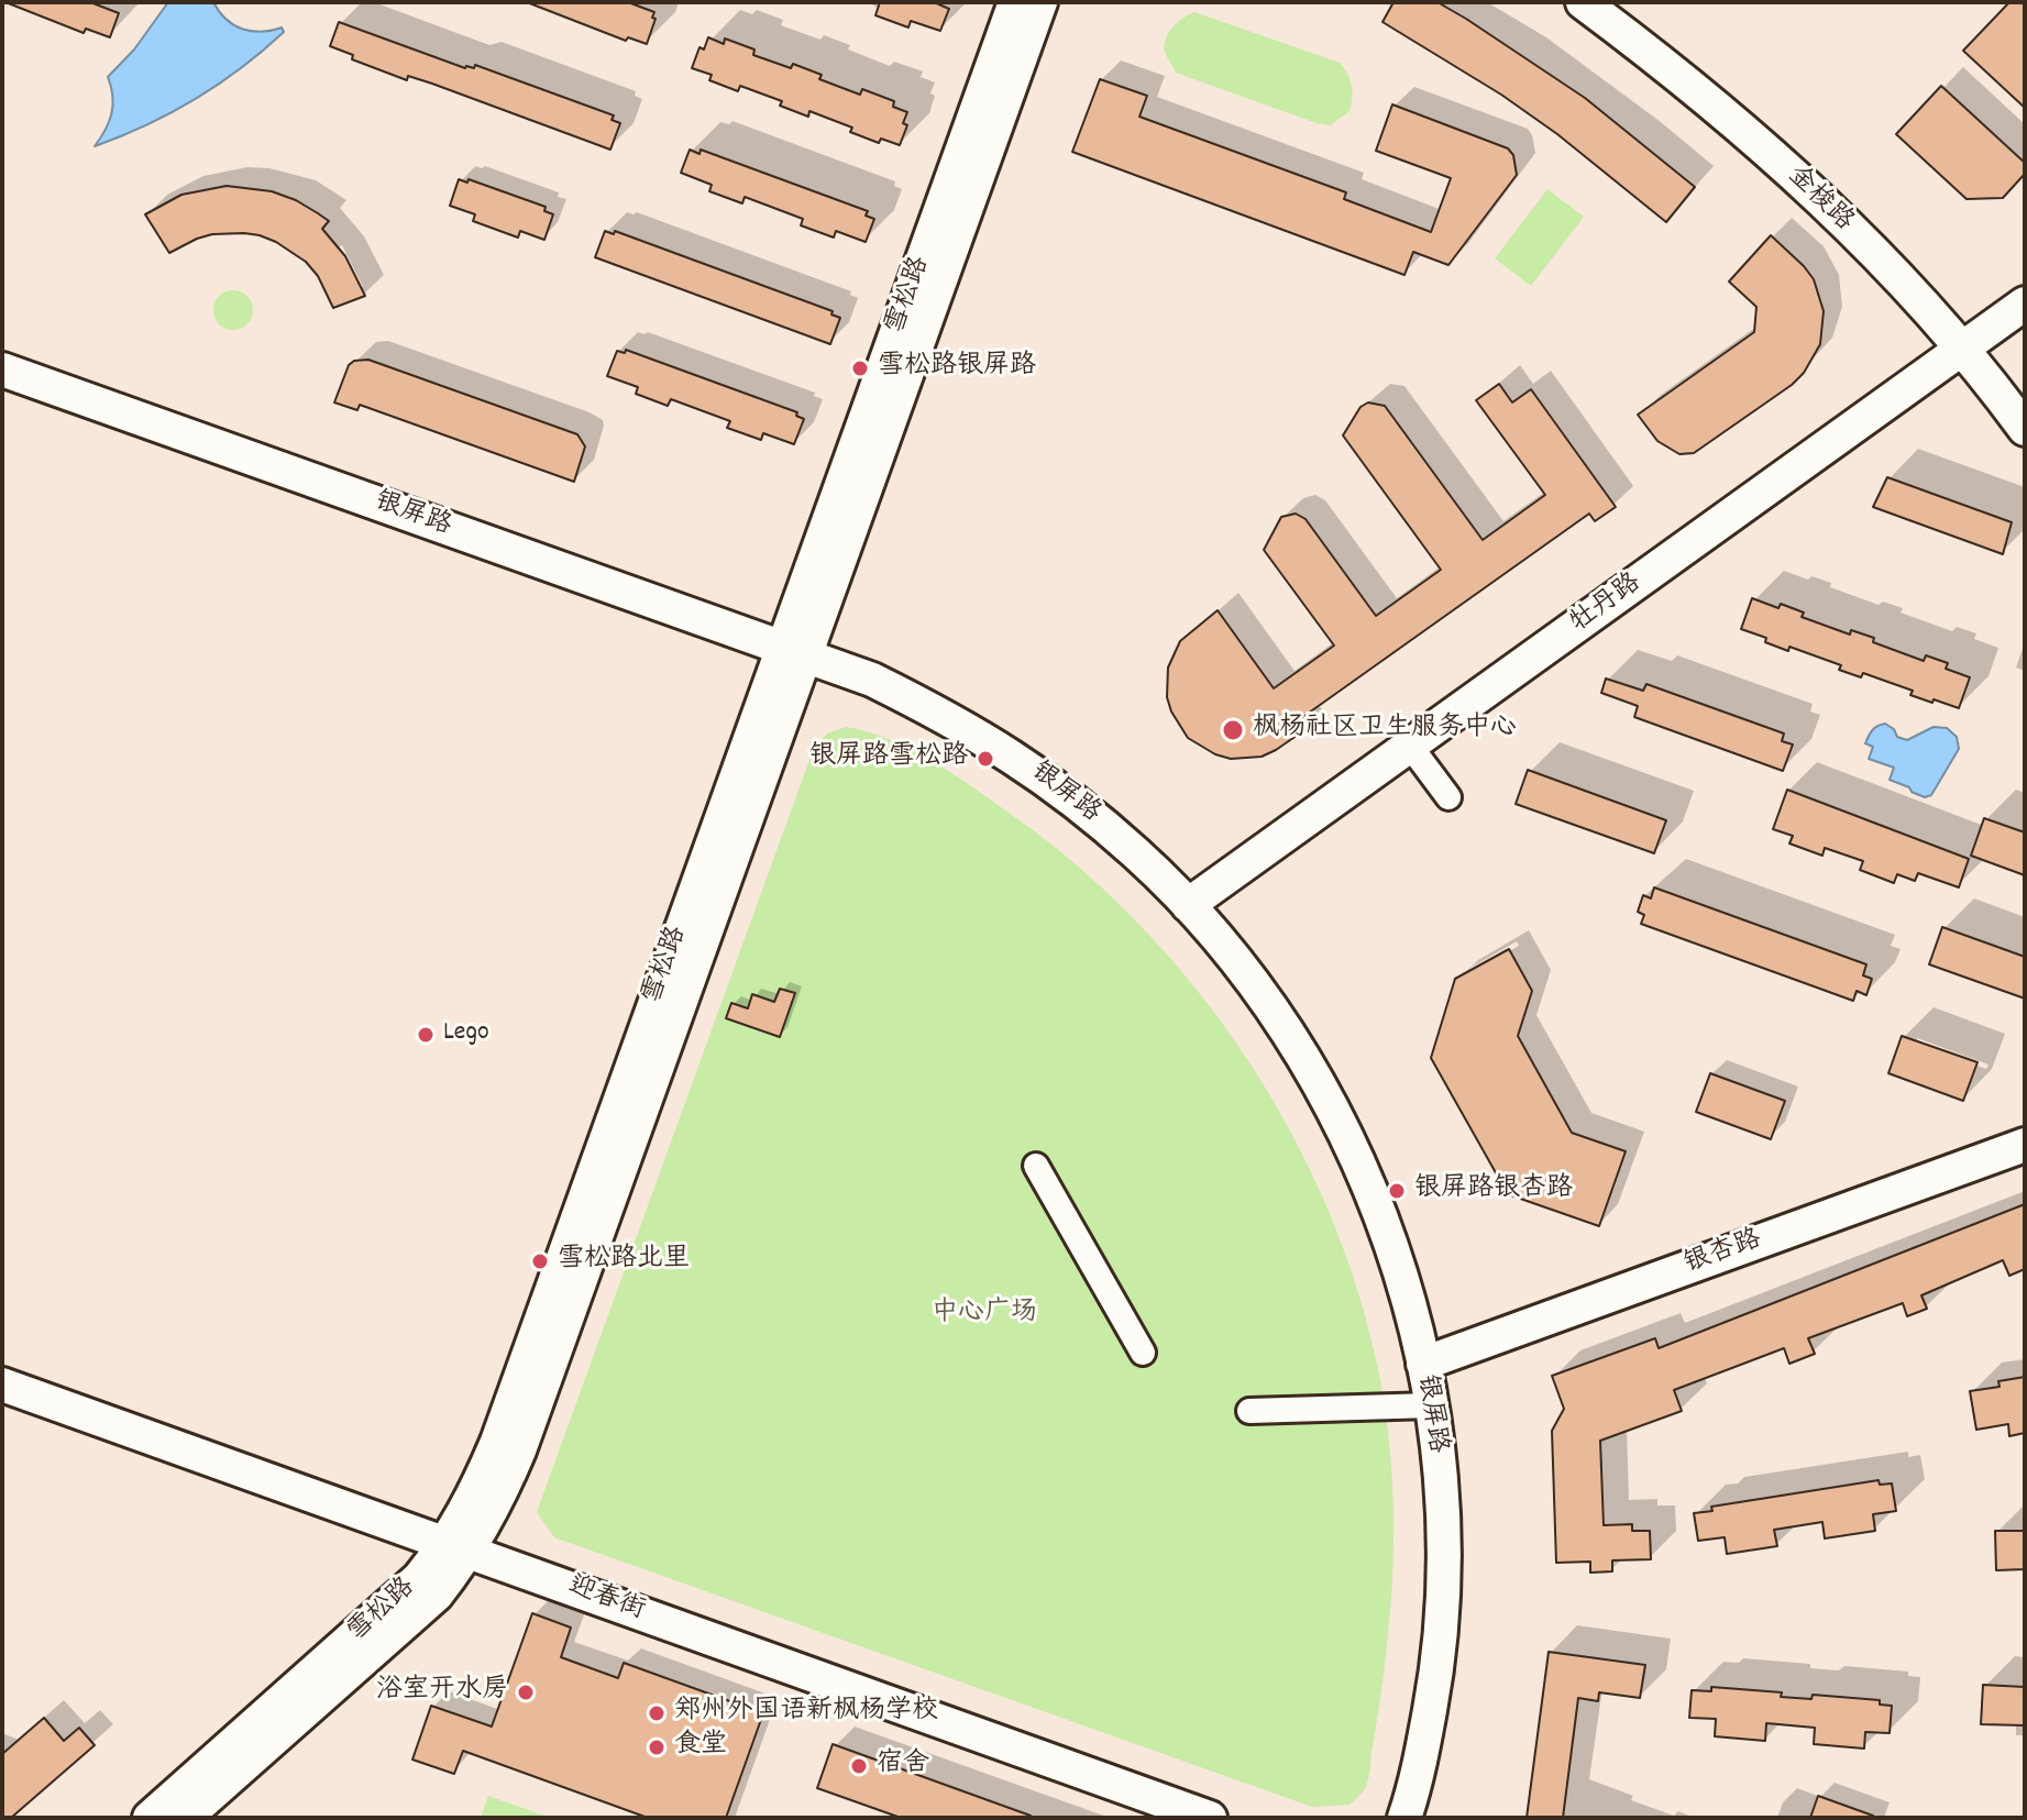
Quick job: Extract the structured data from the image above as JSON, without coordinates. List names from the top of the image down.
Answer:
{
  "streets": {
    "street": [
      "金梭路",
      "雪松路",
      "银屏路",
      "牡丹路",
      "银杏路",
      "迎春街"
    ]
  },
  "crossings": [
    ["金梭路", "牡丹路"],
    ["雪松路", "银屏路"],
    ["雪松路", "迎春街"],
    ["银屏路", "牡丹路"],
    ["银屏路", "银杏路"]
  ],
  "parks": ["中心广场"],
  "places": [
    "雪松路银屏路",
    "枫杨社区卫生服务中心",
    "银屏路雪松路",
    "Lego",
    "银屏路银杏路",
    "雪松路北里",
    "浴室开水房",
    "郑州外国语新枫杨学校",
    "食堂",
    "宿舍"
  ]
}
